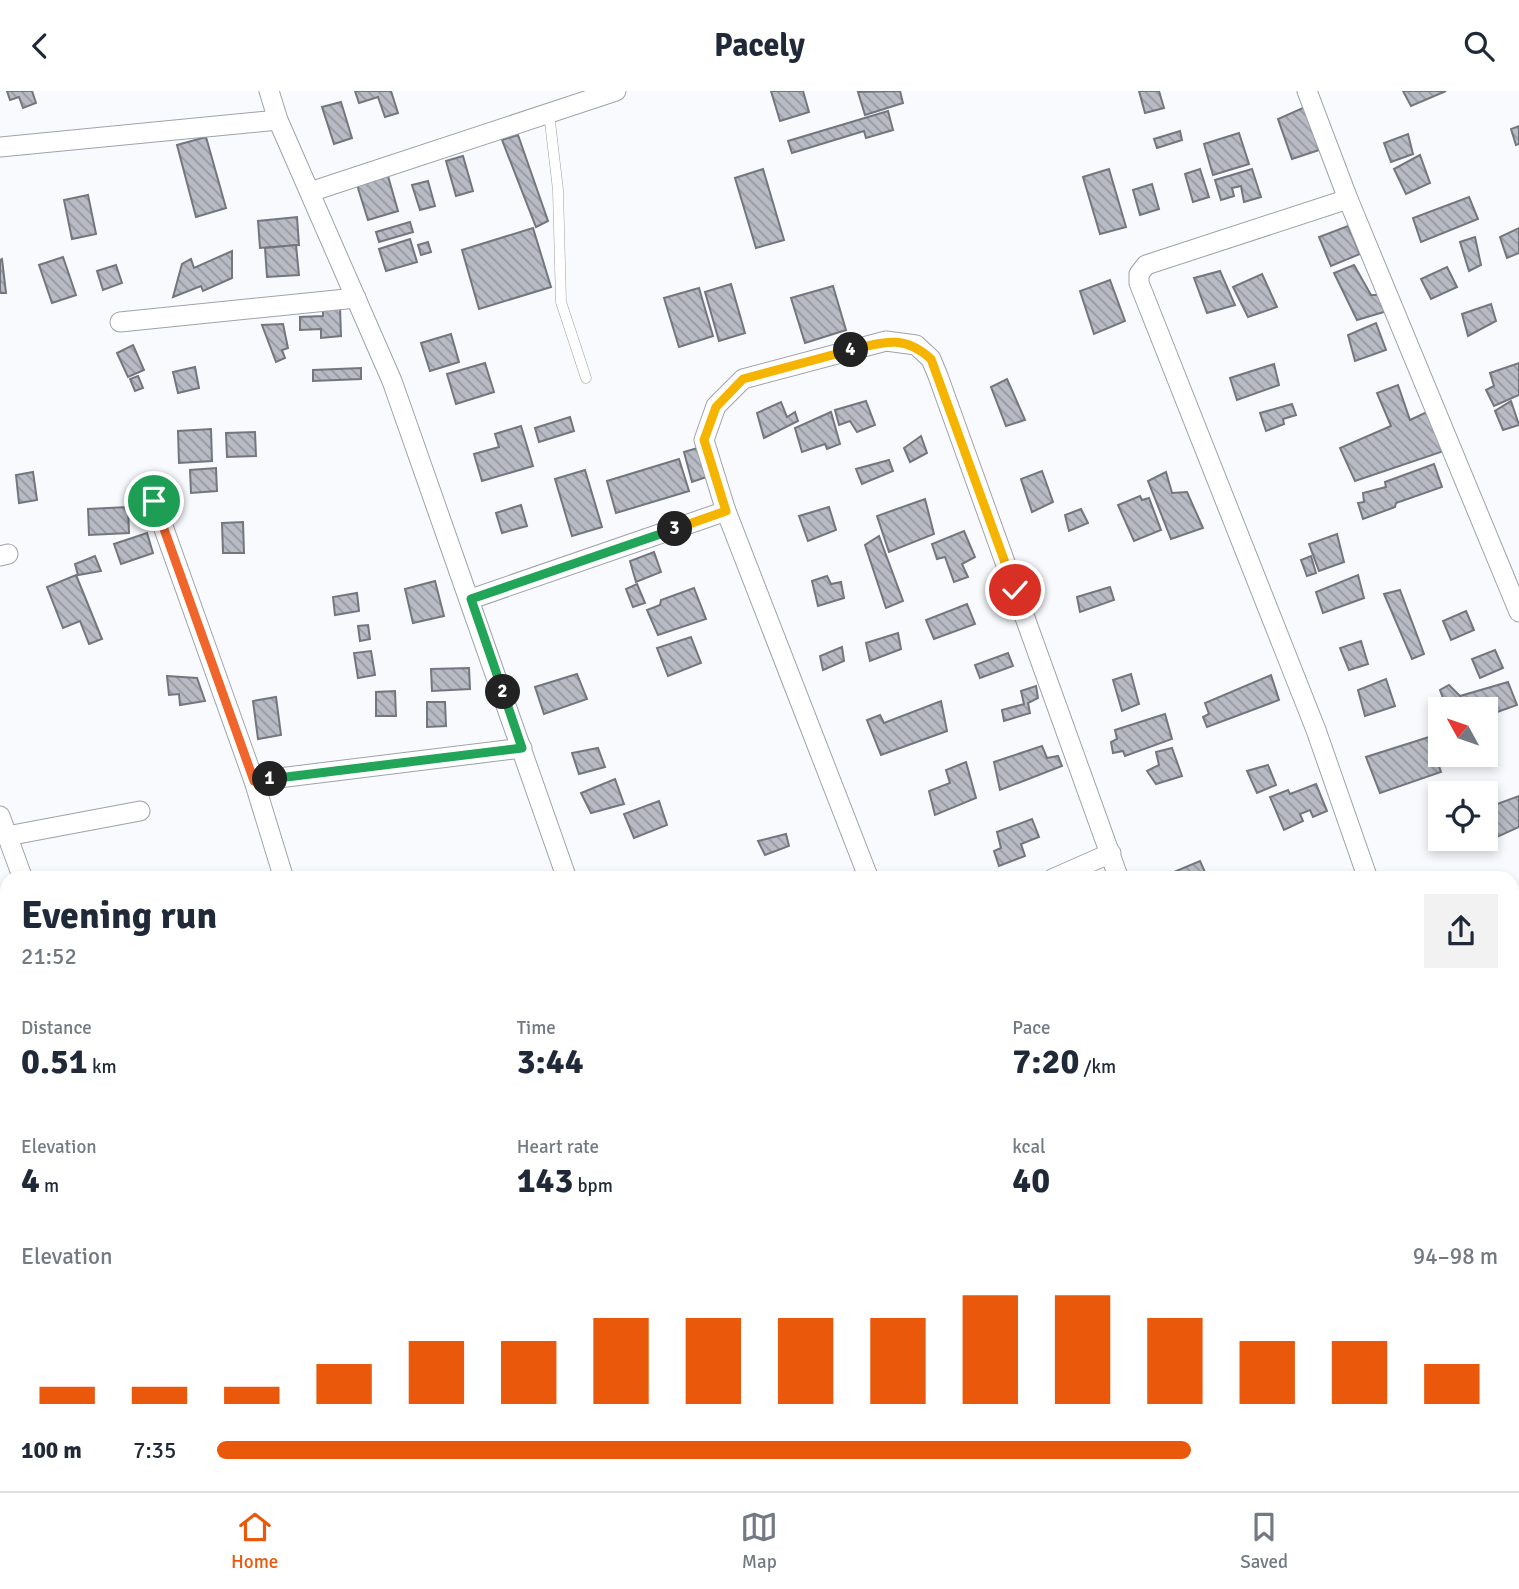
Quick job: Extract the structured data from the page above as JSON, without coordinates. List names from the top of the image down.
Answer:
{
  "north": "top left",
  "page": {
    "header": "Pacely",
    "pins": [
      "4",
      "3",
      "2",
      "1"
    ],
    "heading": ["Evening run", "21:52"],
    "stats": [
      ["Distance", "0.51 km"],
      ["Time", "3:44"],
      ["Pace", "7:20 /km"],
      ["Elevation", "4 m"],
      ["Heart rate", "143 bpm"],
      ["kcal", "40"]
    ],
    "chart": ["Elevation", "94–98 m"],
    "list": [
      {
        "name": "100 m",
        "note": "7:35"
      }
    ],
    "tabs": ["Home", "Map", "Saved"]
  }
}
